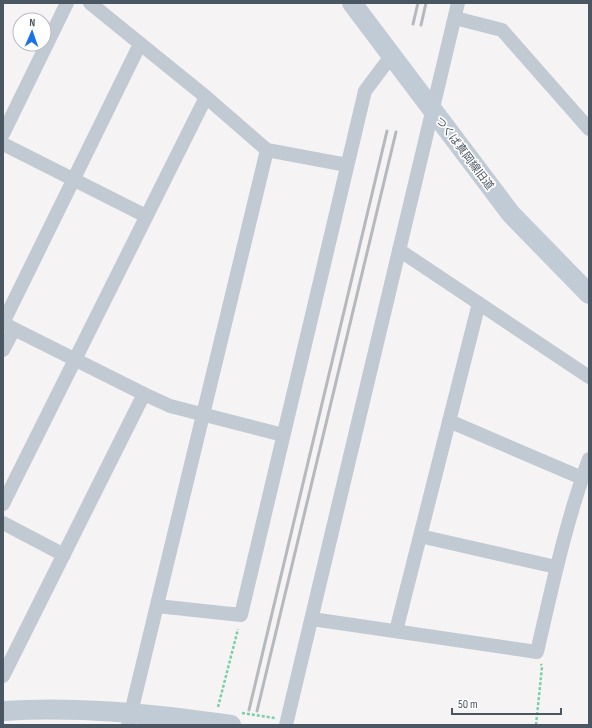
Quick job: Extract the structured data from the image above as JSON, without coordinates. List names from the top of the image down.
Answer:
{
  "streets": {
    "street": ["つくば真岡線旧道"]
  },
  "scale_bar": "50 m",
  "north": "top"
}
